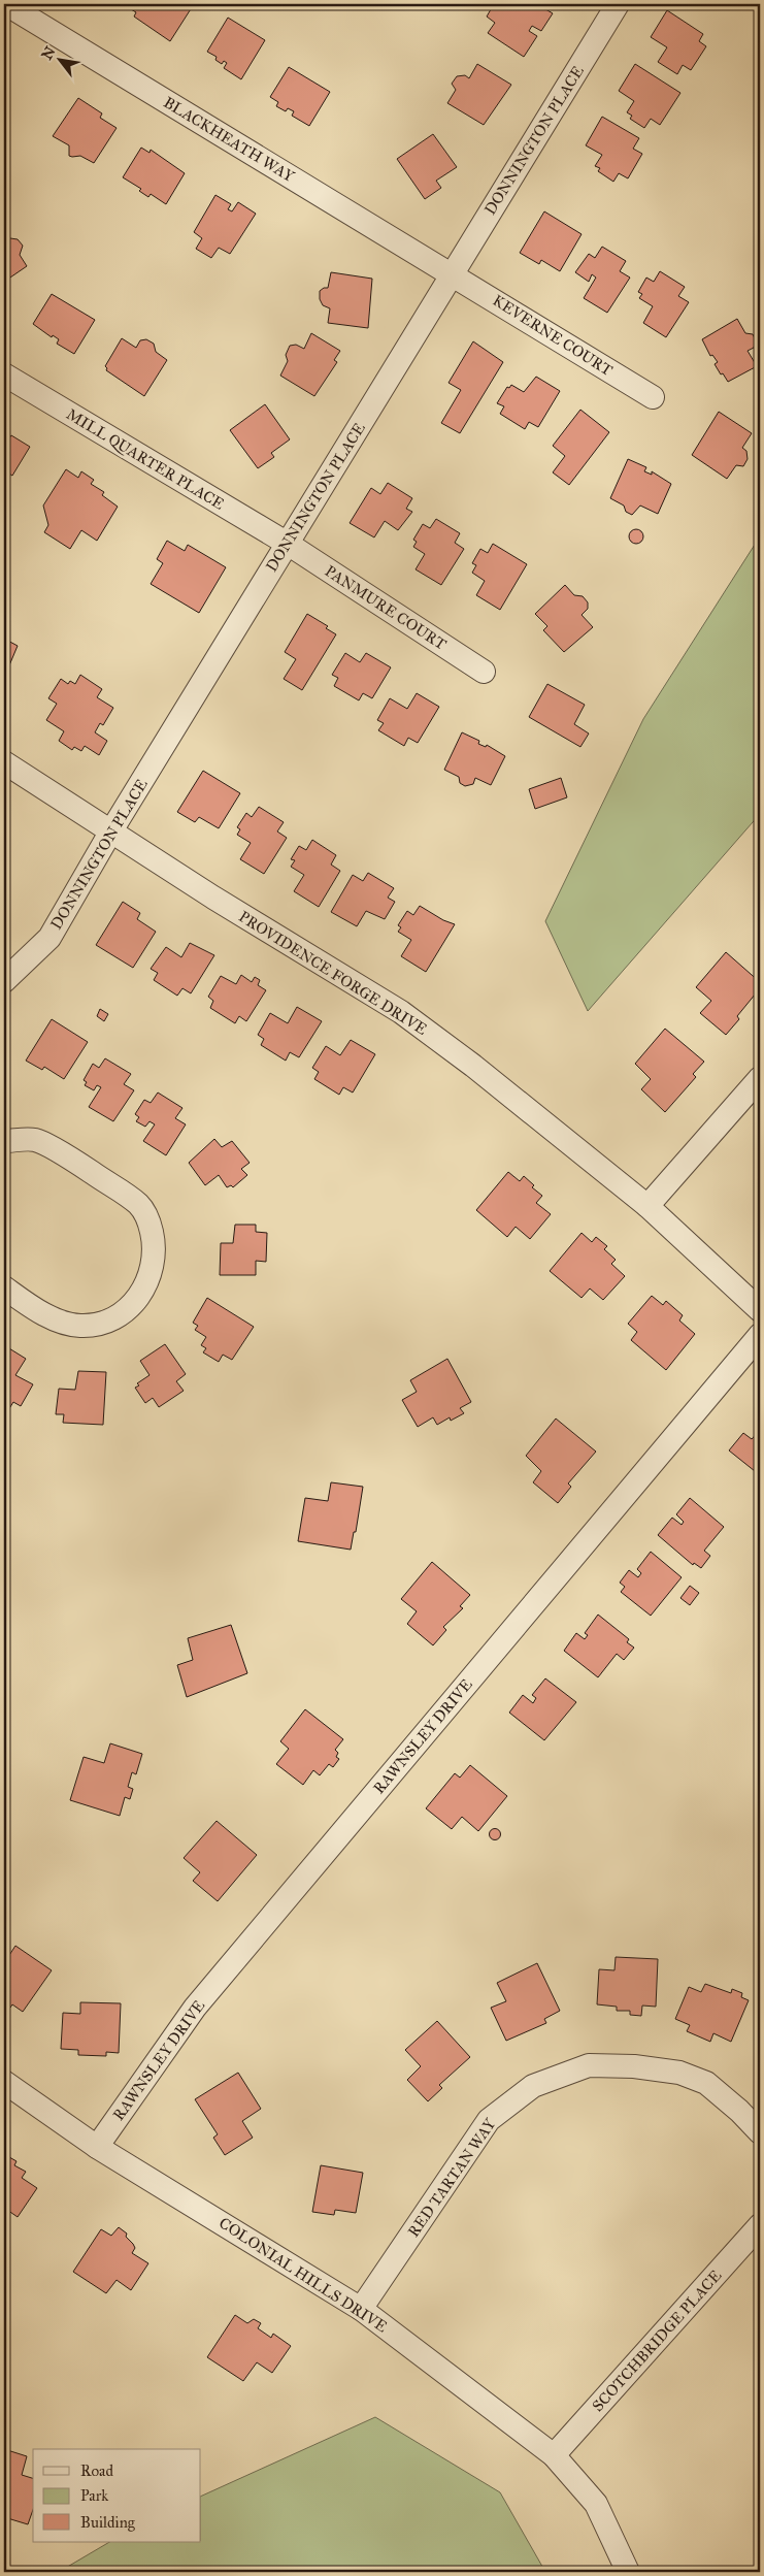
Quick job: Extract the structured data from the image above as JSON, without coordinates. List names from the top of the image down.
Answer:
{
  "streets": {
    "street": [
      "BLACKHEATH WAY",
      "DONNINGTON PLACE",
      "KEVERNE COURT",
      "MILL QUARTER PLACE",
      "PANMURE COURT",
      "PROVIDENCE FORGE DRIVE",
      "RAWNSLEY DRIVE",
      "RED TARTAN WAY",
      "COLONIAL HILLS DRIVE",
      "SCOTCHBRIDGE PLACE"
    ]
  },
  "crossings": [
    ["BLACKHEATH WAY", "DONNINGTON PLACE"],
    ["BLACKHEATH WAY", "KEVERNE COURT"],
    ["DONNINGTON PLACE", "KEVERNE COURT"],
    ["DONNINGTON PLACE", "MILL QUARTER PLACE"],
    ["DONNINGTON PLACE", "PANMURE COURT"],
    ["DONNINGTON PLACE", "PROVIDENCE FORGE DRIVE"],
    ["MILL QUARTER PLACE", "PANMURE COURT"],
    ["RAWNSLEY DRIVE", "COLONIAL HILLS DRIVE"],
    ["RED TARTAN WAY", "COLONIAL HILLS DRIVE"],
    ["COLONIAL HILLS DRIVE", "SCOTCHBRIDGE PLACE"]
  ],
  "legend": ["Road", "Park", "Building"],
  "north": "top left"
}
